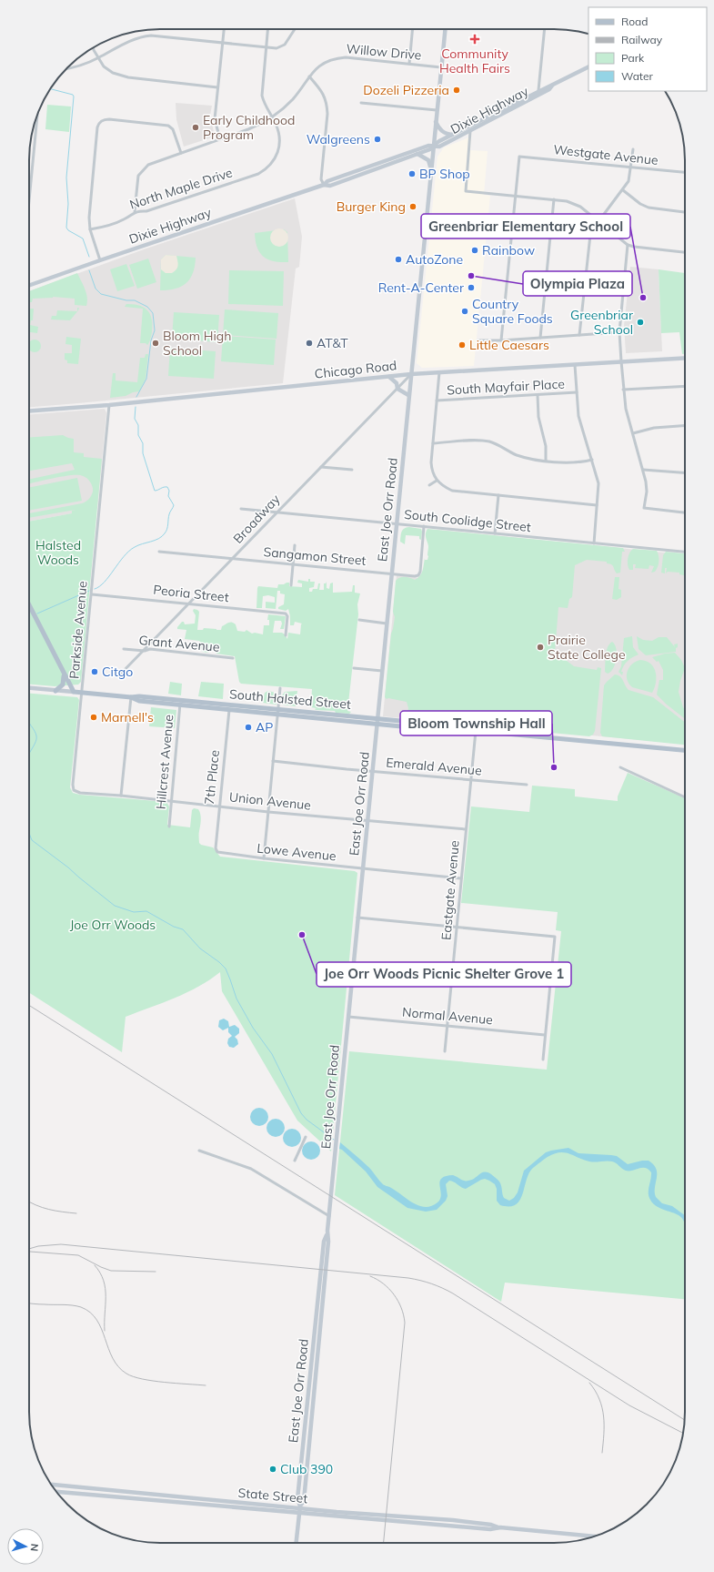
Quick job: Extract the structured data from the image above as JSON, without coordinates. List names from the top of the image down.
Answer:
{
  "streets": {
    "main road": ["South Halsted Street"],
    "street": [
      "Willow Drive",
      "Dixie Highway",
      "Westgate Avenue",
      "North Maple Drive",
      "Chicago Road",
      "South Mayfair Place",
      "East Joe Orr Road",
      "Broadway",
      "South Coolidge Street",
      "Sangamon Street",
      "Peoria Street",
      "Parkside Avenue",
      "Grant Avenue",
      "Hillcrest Avenue",
      "Emerald Avenue",
      "7th Place",
      "Union Avenue",
      "Lowe Avenue",
      "Eastgate Avenue",
      "Normal Avenue",
      "State Street"
    ]
  },
  "crossings": [
    ["Willow Drive", "North Maple Drive"],
    ["Willow Drive", "East Joe Orr Road"],
    ["Dixie Highway", "East Joe Orr Road"],
    ["Chicago Road", "East Joe Orr Road"],
    ["Chicago Road", "Broadway"],
    ["Chicago Road", "Parkside Avenue"],
    ["East Joe Orr Road", "Broadway"],
    ["East Joe Orr Road", "South Coolidge Street"],
    ["East Joe Orr Road", "Sangamon Street"],
    ["East Joe Orr Road", "South Halsted Street"],
    ["East Joe Orr Road", "Emerald Avenue"],
    ["East Joe Orr Road", "Union Avenue"],
    ["East Joe Orr Road", "Lowe Avenue"],
    ["East Joe Orr Road", "Normal Avenue"],
    ["East Joe Orr Road", "State Street"],
    ["Broadway", "South Coolidge Street"],
    ["Broadway", "Sangamon Street"],
    ["Broadway", "Peoria Street"],
    ["Broadway", "Grant Avenue"],
    ["South Coolidge Street", "Sangamon Street"],
    ["Peoria Street", "Parkside Avenue"],
    ["Parkside Avenue", "South Halsted Street"],
    ["Parkside Avenue", "Union Avenue"],
    ["South Halsted Street", "Hillcrest Avenue"],
    ["South Halsted Street", "7th Place"],
    ["South Halsted Street", "Eastgate Avenue"],
    ["Hillcrest Avenue", "Union Avenue"],
    ["Emerald Avenue", "Eastgate Avenue"],
    ["7th Place", "Union Avenue"],
    ["7th Place", "Lowe Avenue"],
    ["Union Avenue", "Eastgate Avenue"],
    ["Lowe Avenue", "Eastgate Avenue"],
    ["Eastgate Avenue", "Normal Avenue"]
  ],
  "parks": ["Halsted Woods", "Joe Orr Woods"],
  "places": {
    "health": ["Community Health Fairs"],
    "other": [
      "Dozeli Pizzeria",
      "Early Childhood Program",
      "Walgreens",
      "BP Shop",
      "Burger King",
      "Rainbow",
      "AutoZone",
      "Olympia Plaza",
      "Rent-A-Center",
      "Greenbriar Elementary School",
      "Country Square Foods",
      "Greenbriar School",
      "Bloom High School",
      "AT&T",
      "Little Caesars",
      "Prairie State College",
      "Citgo",
      "Marnell's",
      "AP",
      "Bloom Township Hall",
      "Joe Orr Woods Picnic Shelter Grove 1",
      "Club 390"
    ]
  },
  "legend": [
    "Road",
    "Railway",
    "Park",
    "Water"
  ],
  "north": "right"
}
